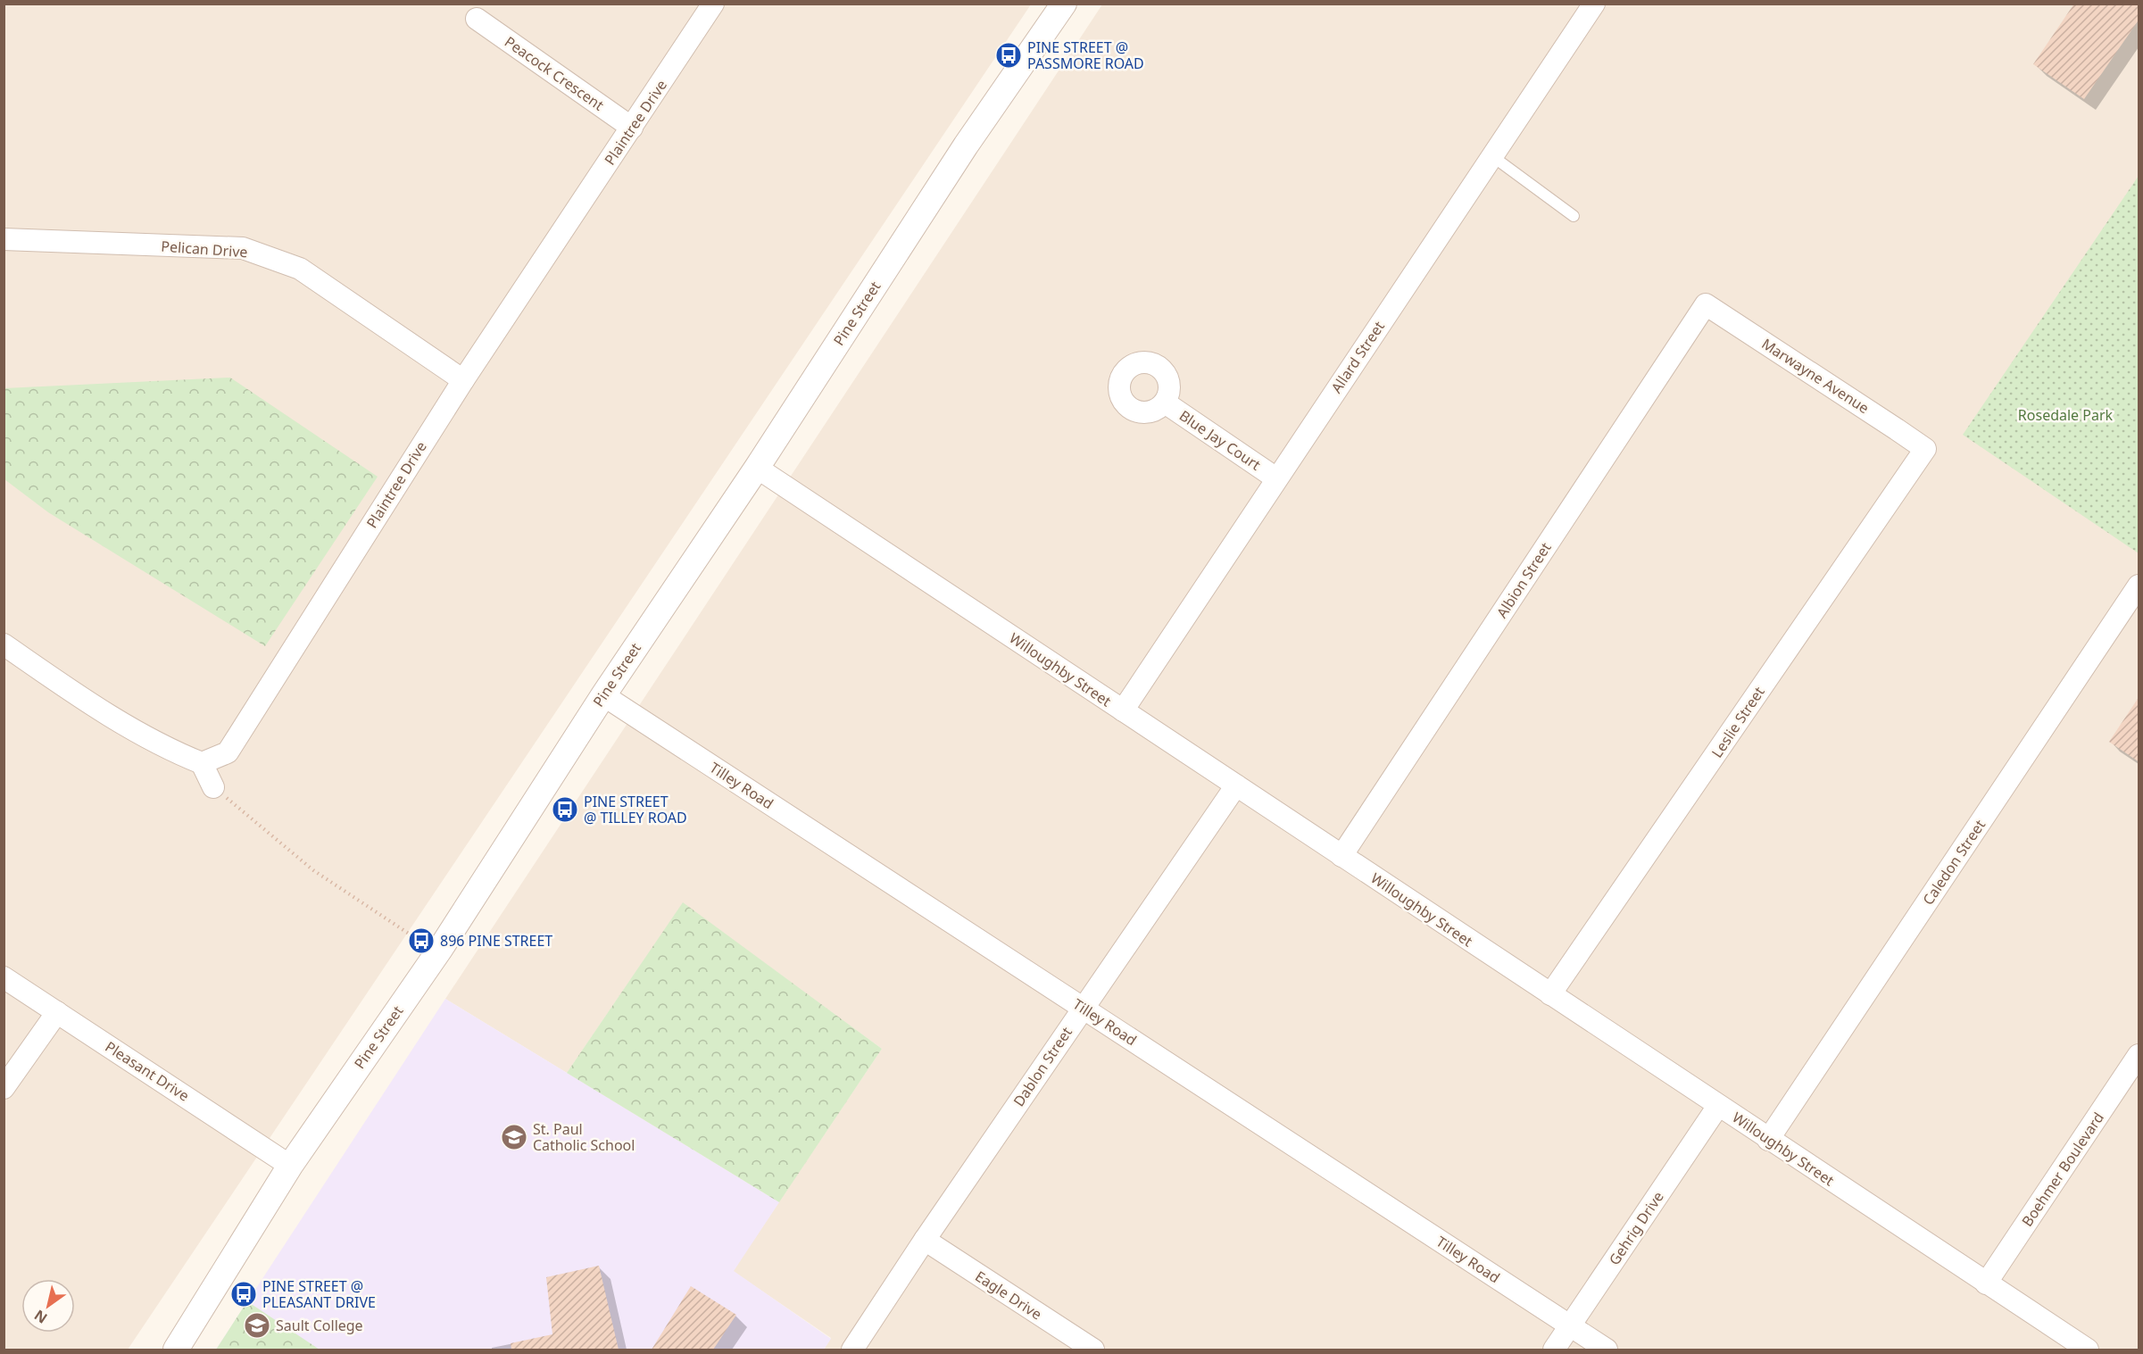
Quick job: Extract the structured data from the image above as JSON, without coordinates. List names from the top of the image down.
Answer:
{
  "streets": {
    "street": [
      "Peacock Crescent",
      "Plaintree Drive",
      "Pelican Drive",
      "Pine Street",
      "Allard Street",
      "Marwayne Avenue",
      "Blue Jay Court",
      "Albion Street",
      "Willoughby Street",
      "Leslie Street",
      "Tilley Road",
      "Caledon Street",
      "Dablon Street",
      "Pleasant Drive",
      "Boehmer Boulevard",
      "Gehrig Drive",
      "Eagle Drive"
    ]
  },
  "crossings": [
    ["Peacock Crescent", "Plaintree Drive"],
    ["Plaintree Drive", "Pelican Drive"],
    ["Pine Street", "Willoughby Street"],
    ["Pine Street", "Tilley Road"],
    ["Pine Street", "Pleasant Drive"],
    ["Allard Street", "Blue Jay Court"],
    ["Allard Street", "Willoughby Street"],
    ["Marwayne Avenue", "Albion Street"],
    ["Marwayne Avenue", "Leslie Street"],
    ["Albion Street", "Willoughby Street"],
    ["Willoughby Street", "Leslie Street"],
    ["Willoughby Street", "Caledon Street"],
    ["Willoughby Street", "Dablon Street"],
    ["Willoughby Street", "Boehmer Boulevard"],
    ["Willoughby Street", "Gehrig Drive"],
    ["Tilley Road", "Dablon Street"],
    ["Tilley Road", "Gehrig Drive"],
    ["Dablon Street", "Eagle Drive"]
  ],
  "parks": ["Rosedale Park"],
  "places": {
    "bus stop": [
      "PINE STREET @ PASSMORE ROAD",
      "PINE STREET @ TILLEY ROAD",
      "896 PINE STREET",
      "PINE STREET @ PLEASANT DRIVE"
    ],
    "school or university": ["St. Paul Catholic School", "Sault College"]
  },
  "north": "bottom left"
}
